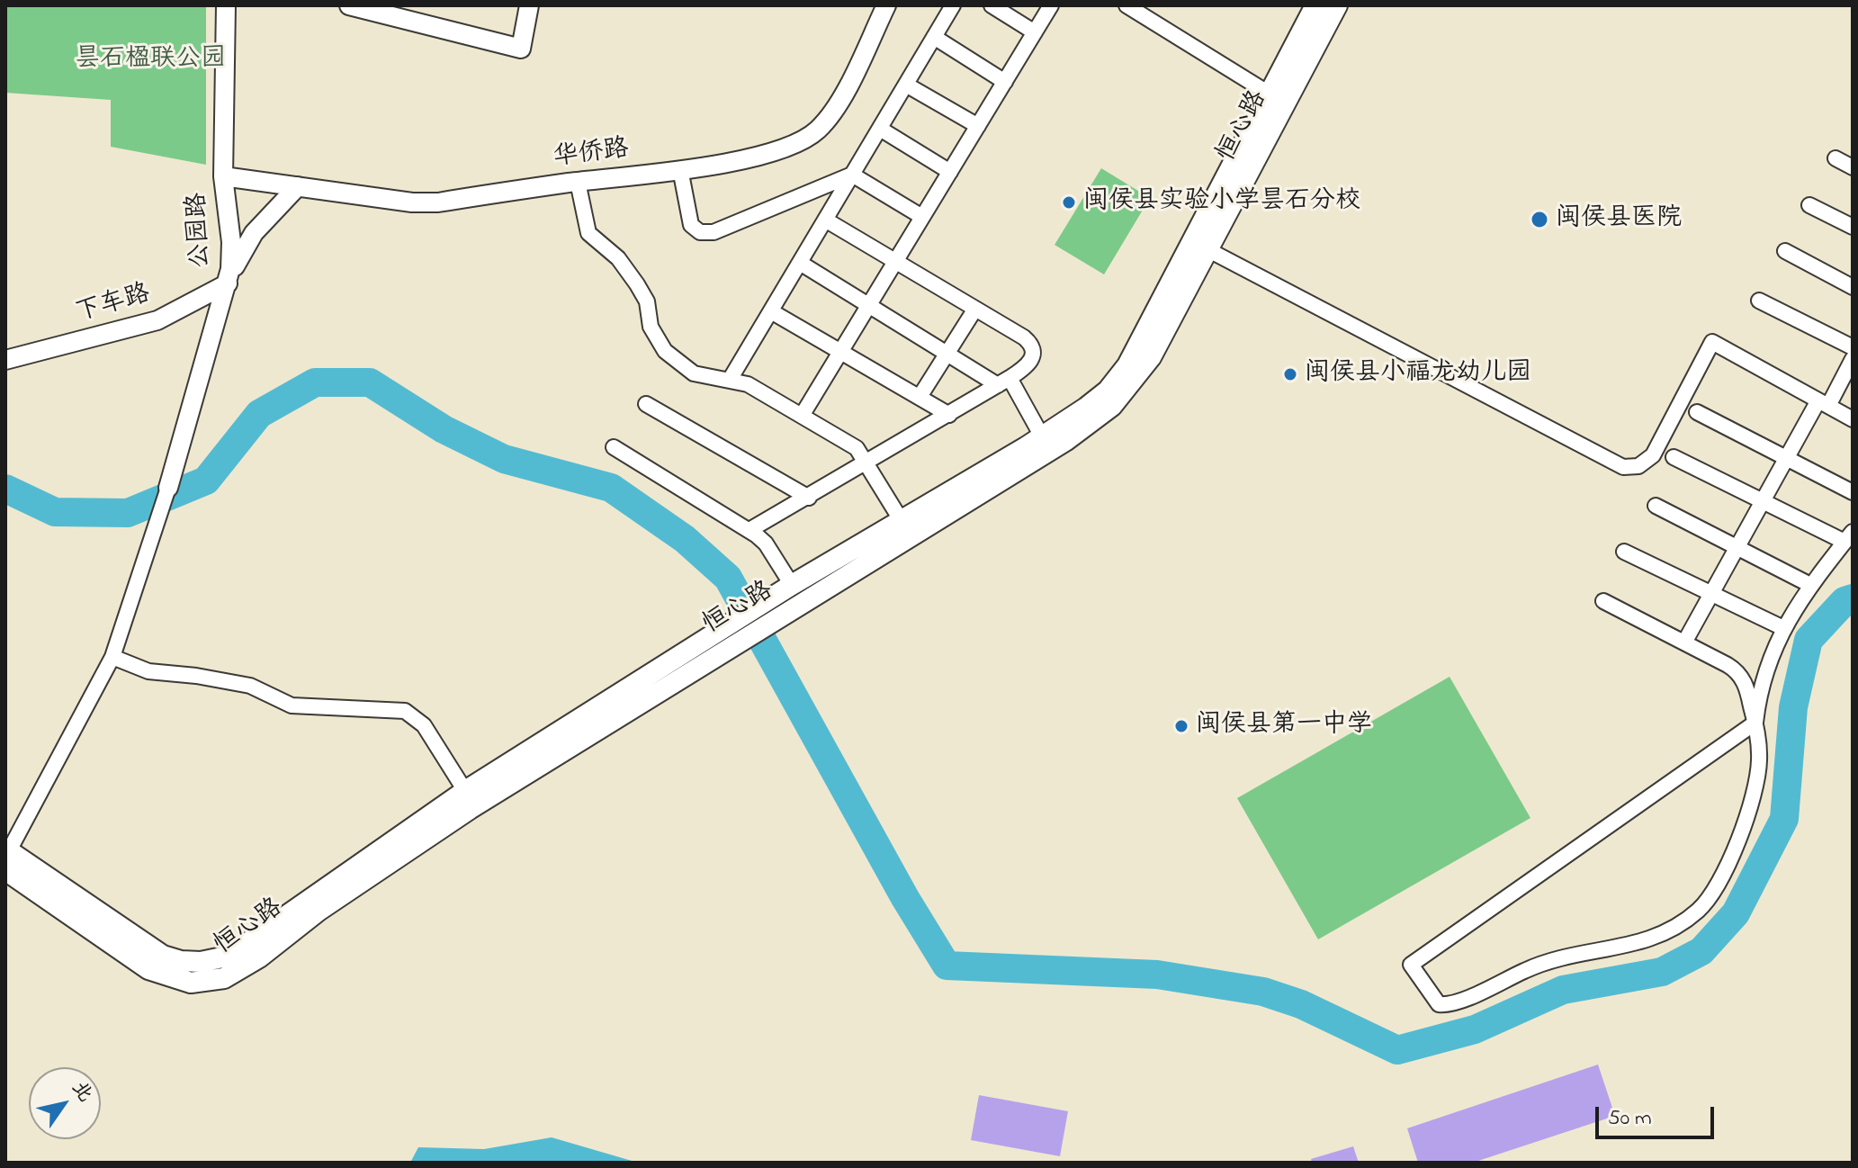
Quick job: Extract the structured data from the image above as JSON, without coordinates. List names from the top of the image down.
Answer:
{
  "streets": {
    "main road": ["恒心路"],
    "street": ["华侨路", "公园路", "下车路"]
  },
  "crossings": [
    ["华侨路", "公园路"],
    ["公园路", "下车路"]
  ],
  "parks": ["昙石楹联公园"],
  "places": [
    "闽侯县实验小学昙石分校",
    "闽侯县医院",
    "闽侯县小福龙幼儿园",
    "闽侯县第一中学"
  ],
  "scale_bar": "50 m",
  "north": "top right"
}
